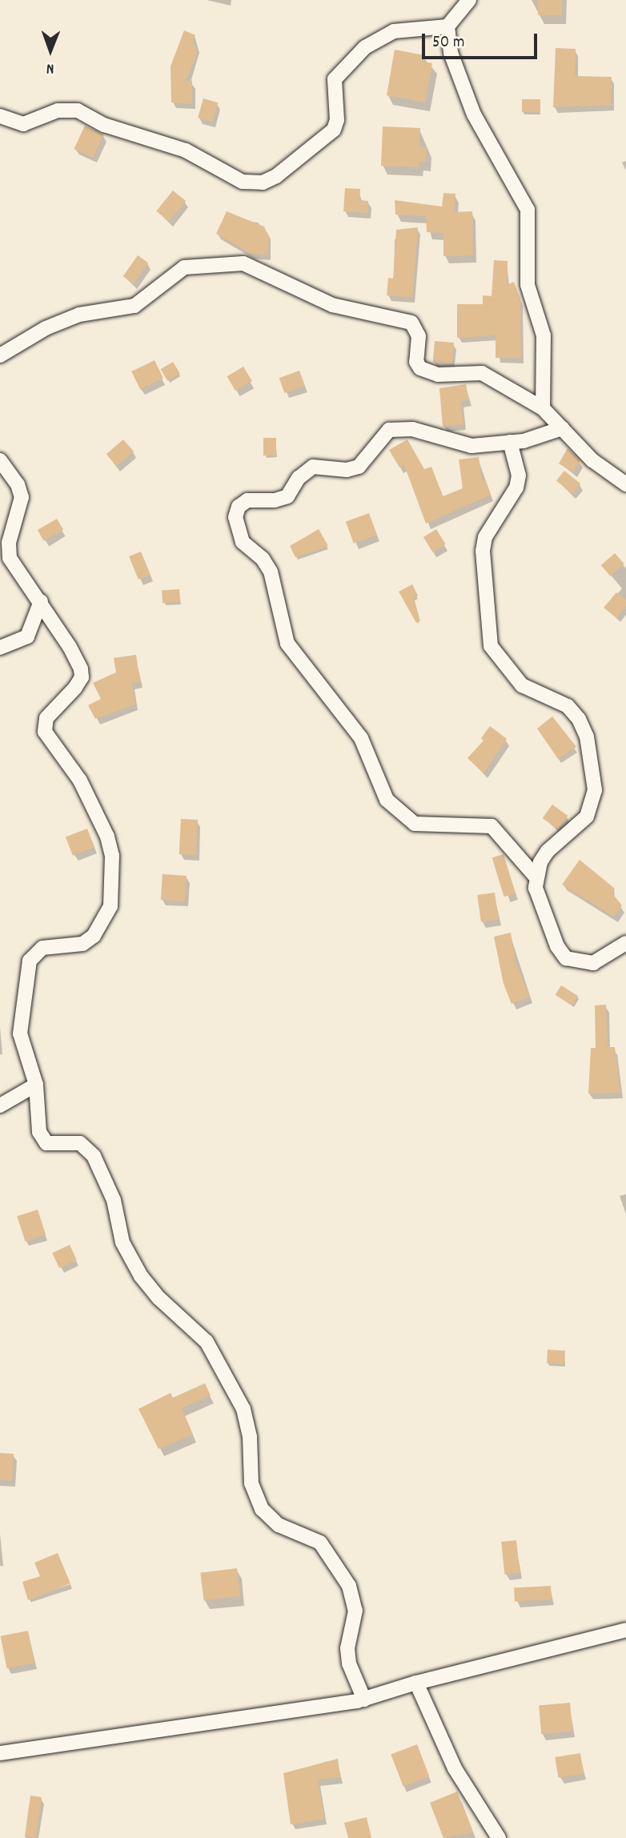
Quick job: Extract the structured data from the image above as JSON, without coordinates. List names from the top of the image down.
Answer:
{
  "scale_bar": "50 m",
  "north": "bottom"
}
